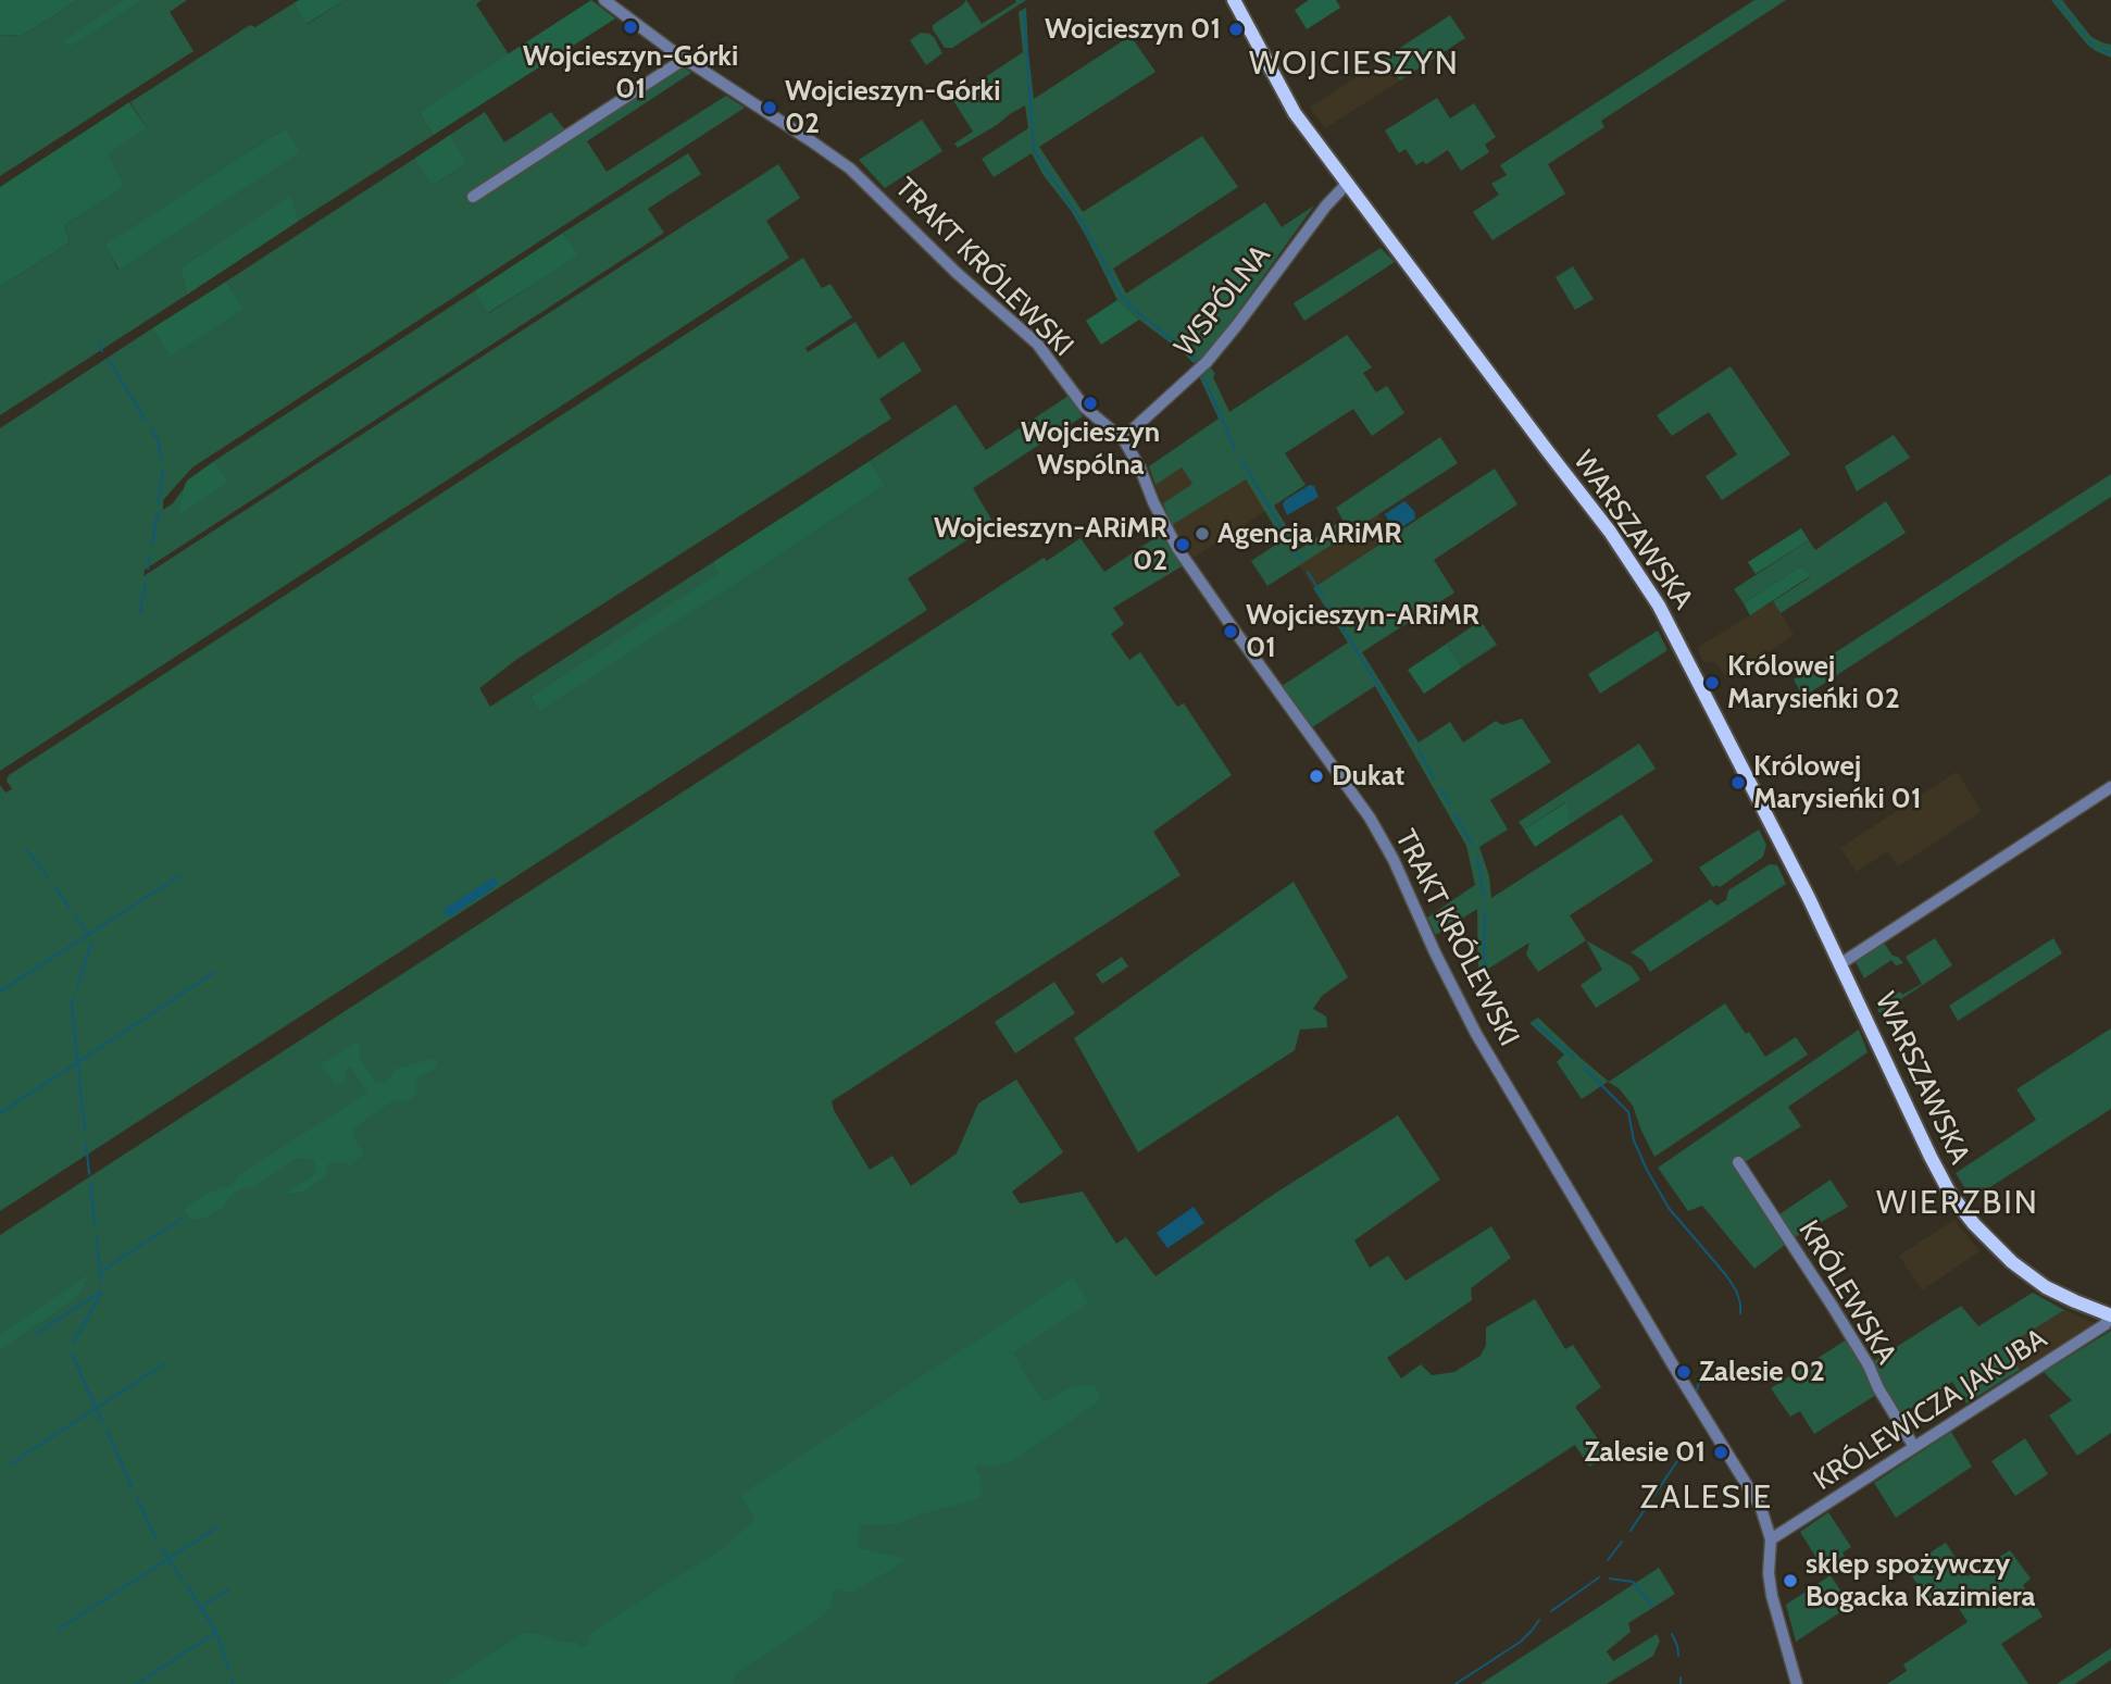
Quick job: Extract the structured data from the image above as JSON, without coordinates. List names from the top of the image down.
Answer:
{
  "streets": {
    "main road": ["WARSZAWSKA"],
    "street": [
      "TRAKT KRÓLEWSKI",
      "WSPÓLNA",
      "KRÓLEWSKA",
      "KRÓLEWICZA JAKUBA"
    ]
  },
  "crossings": [
    ["TRAKT KRÓLEWSKI", "WSPÓLNA"],
    ["TRAKT KRÓLEWSKI", "KRÓLEWICZA JAKUBA"],
    ["WSPÓLNA", "WARSZAWSKA"],
    ["WARSZAWSKA", "KRÓLEWICZA JAKUBA"],
    ["KRÓLEWSKA", "KRÓLEWICZA JAKUBA"]
  ],
  "districts": ["WOJCIESZYN", "WIERZBIN", "ZALESIE"],
  "places": [
    "Wojcieszyn-Górki 01",
    "Wojcieszyn 01",
    "Wojcieszyn-Górki 02",
    "Wojcieszyn Wspólna",
    "Agencja ARiMR",
    "Wojcieszyn-ARiMR 02",
    "Wojcieszyn-ARiMR 01",
    "Królowej Marysieńki 02",
    "Dukat",
    "Królowej Marysieńki 01",
    "Zalesie 02",
    "Zalesie 01",
    "sklep spożywczy Bogacka Kazimiera"
  ]
}
